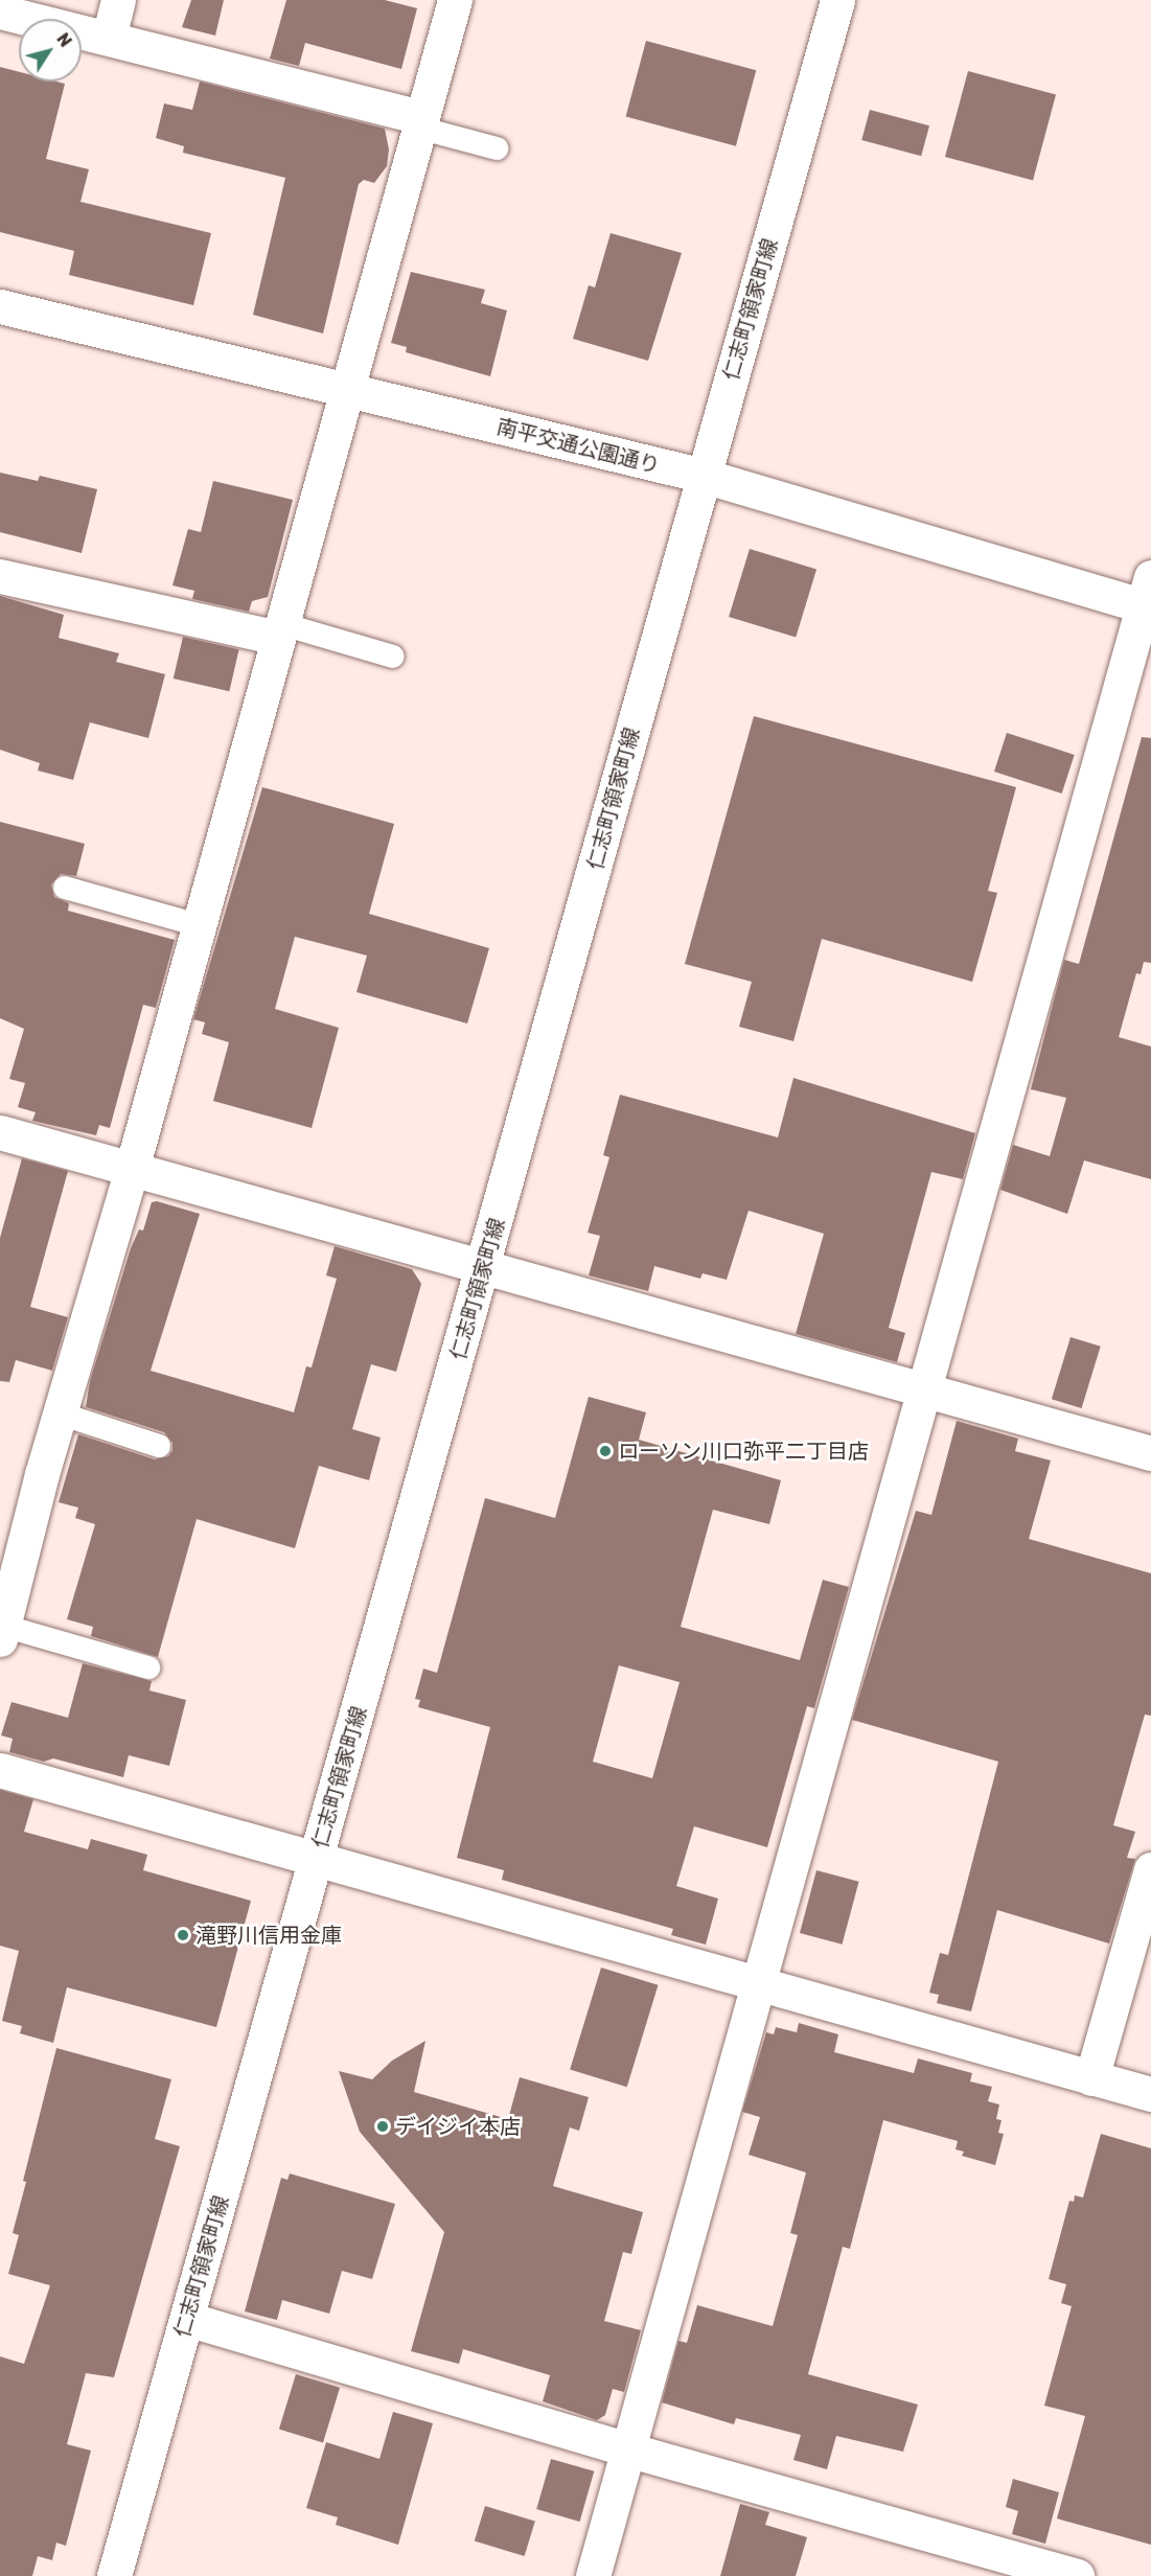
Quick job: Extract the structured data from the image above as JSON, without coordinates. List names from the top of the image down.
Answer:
{
  "streets": {
    "street": ["仁志町領家町線", "南平交通公園通り"]
  },
  "crossings": [
    ["仁志町領家町線", "南平交通公園通り"]
  ],
  "places": ["ローソン川口弥平二丁目店", "滝野川信用金庫", "デイジイ本店"],
  "north": "top right"
}
